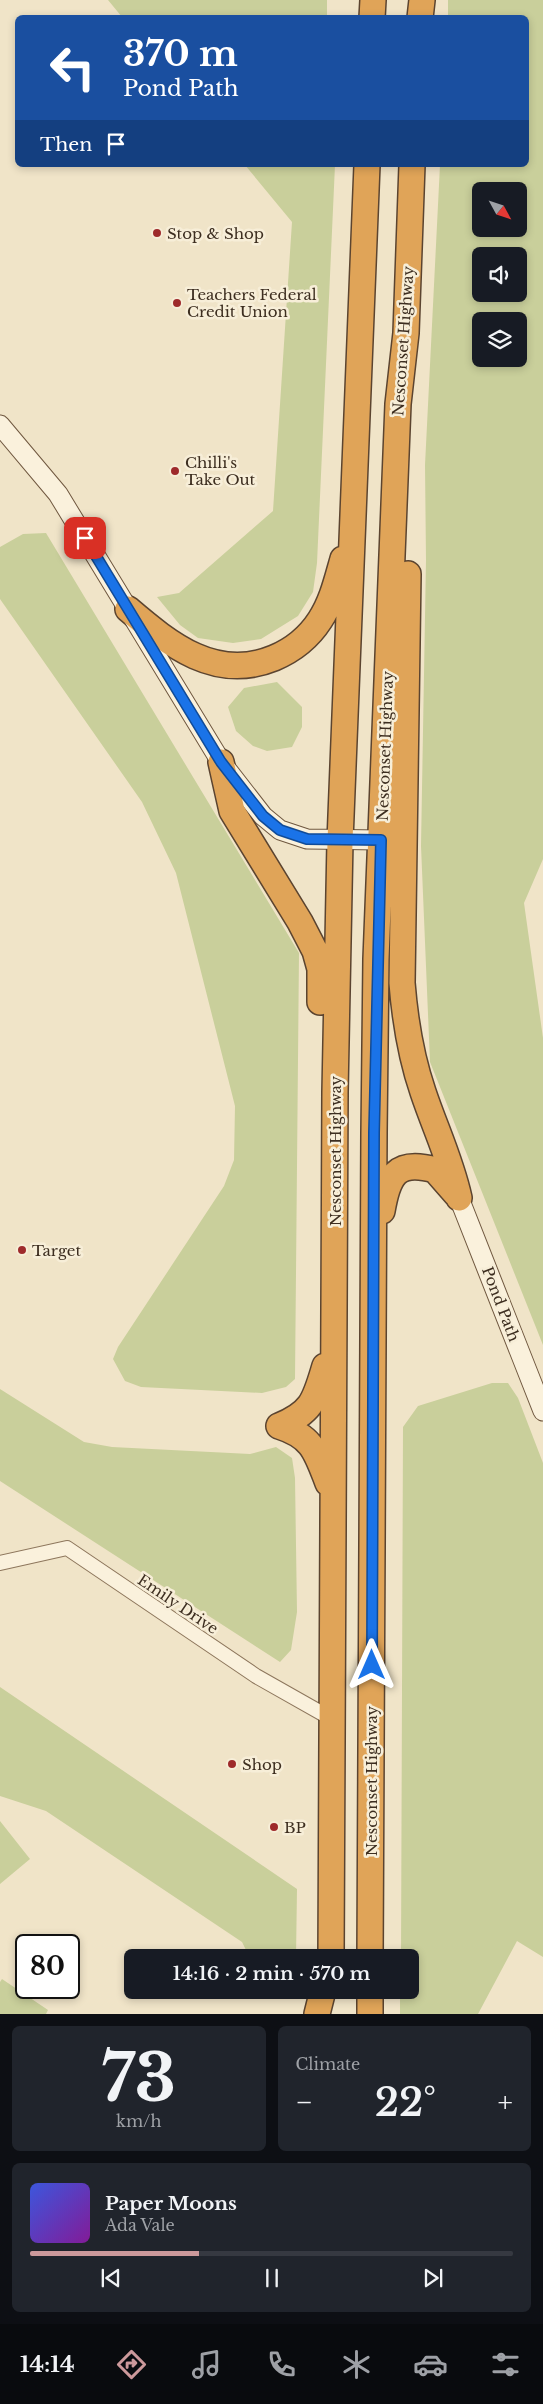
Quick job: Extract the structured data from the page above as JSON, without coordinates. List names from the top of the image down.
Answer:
{
  "streets": {
    "highway": ["Nesconset Highway"],
    "main road": ["Pond Path"],
    "street": ["Emily Drive"]
  },
  "crossings": [
    ["Nesconset Highway", "Emily Drive"]
  ],
  "places": [
    "Stop & Shop",
    "Teachers Federal Credit Union",
    "Chilli's Take Out",
    "Target",
    "Shop",
    "BP"
  ],
  "north": "bottom right",
  "page": {
    "turn": ["370 m", "Pond Path"],
    "then": "Then",
    "limit": "80",
    "trip": "14:16 · 2 min · 570 m",
    "tile": [
      ["73", "km/h"],
      "Climate"
    ],
    "heat": ["−", "22°", "+"],
    "song": ["Paper Moons", "Ada Vale"],
    "tabs": "14:14"
  }
}
